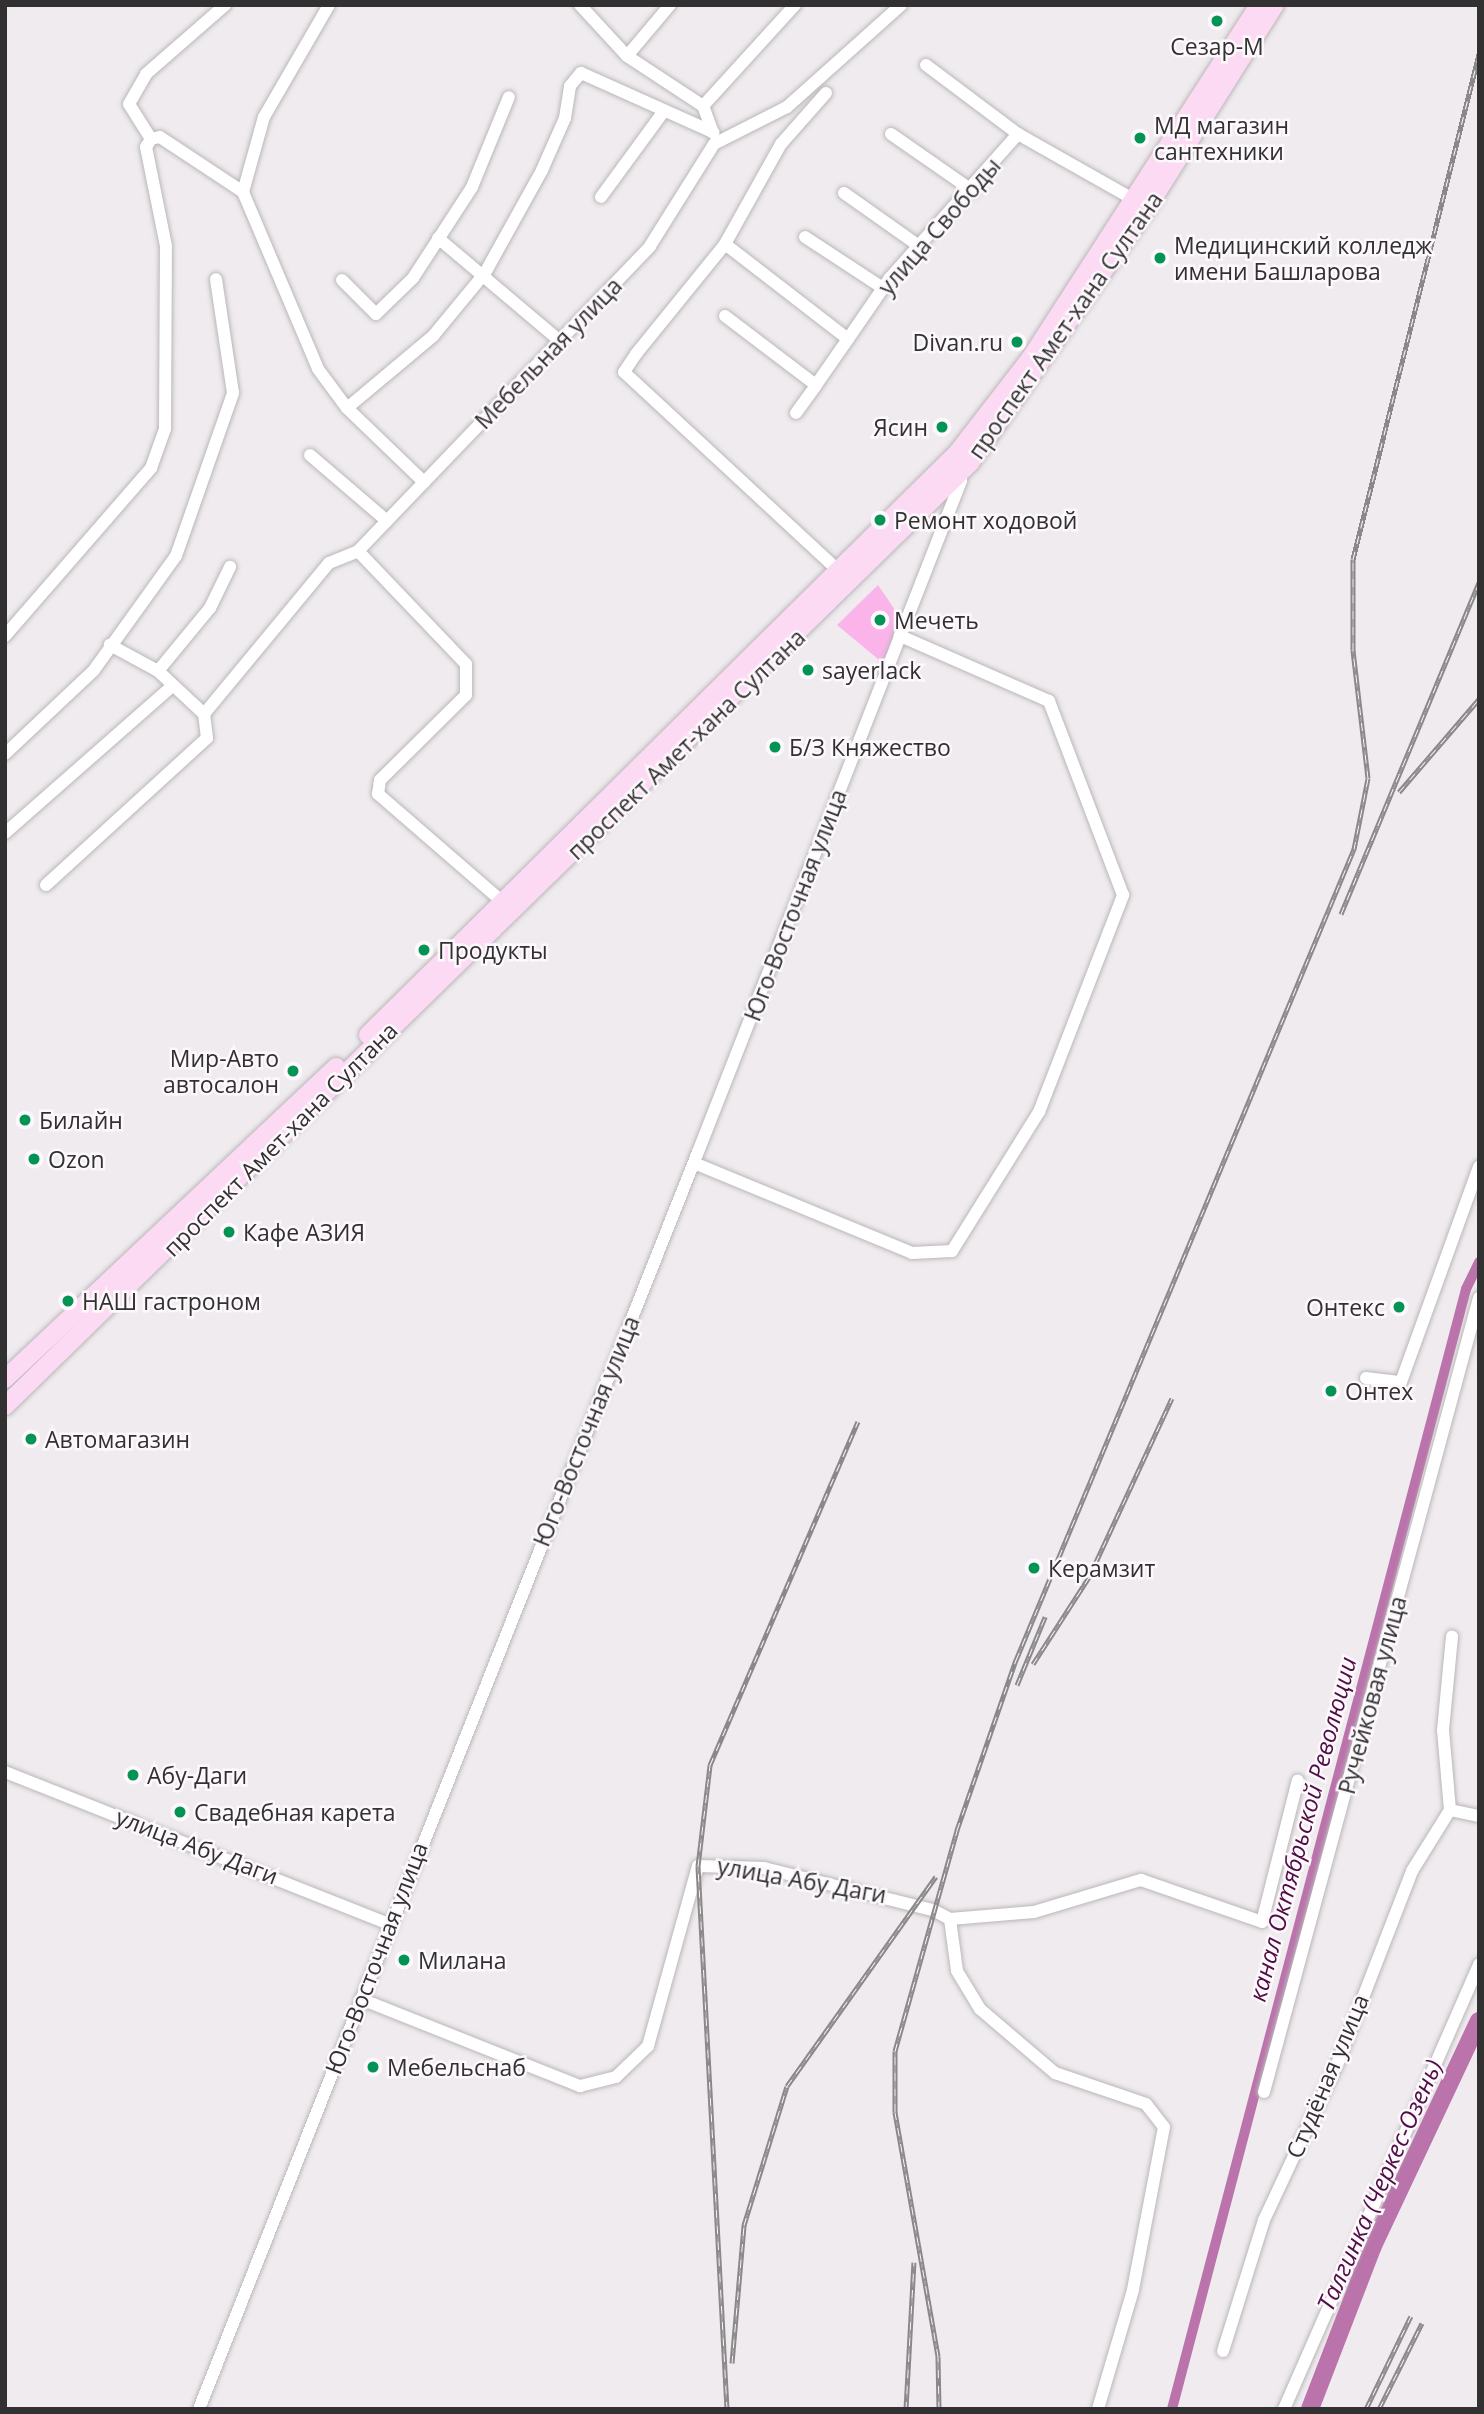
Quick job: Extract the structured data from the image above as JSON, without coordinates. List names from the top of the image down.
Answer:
{
  "streets": {
    "main road": ["проспект Амет-хана Султана"],
    "street": [
      "улица Свободы",
      "Мебельная улица",
      "Юго-Восточная улица",
      "Ручейковая улица",
      "улица Абу Даги",
      "Студёная улица"
    ]
  },
  "crossings": [
    ["проспект Амет-хана Султана", "Юго-Восточная улица"],
    ["Юго-Восточная улица", "улица Абу Даги"]
  ],
  "water": ["канал Октябрьской Революции", "Талгинка (Черкес-Озень)"],
  "places": [
    "Сезар-М",
    "МД магазин сантехники",
    "Медицинский колледж имени Башларова",
    "Divan.ru",
    "Ясин",
    "Ремонт ходовой",
    "Мечеть",
    "sayerlack",
    "Б/З Княжество",
    "Продукты",
    "Мир-Авто автосалон",
    "Билайн",
    "Ozon",
    "Кафе АЗИЯ",
    "НАШ гастроном",
    "Онтекс",
    "Онтех",
    "Автомагазин",
    "Керамзит",
    "Абу-Даги",
    "Свадебная карета",
    "Милана",
    "Мебельснаб"
  ]
}
